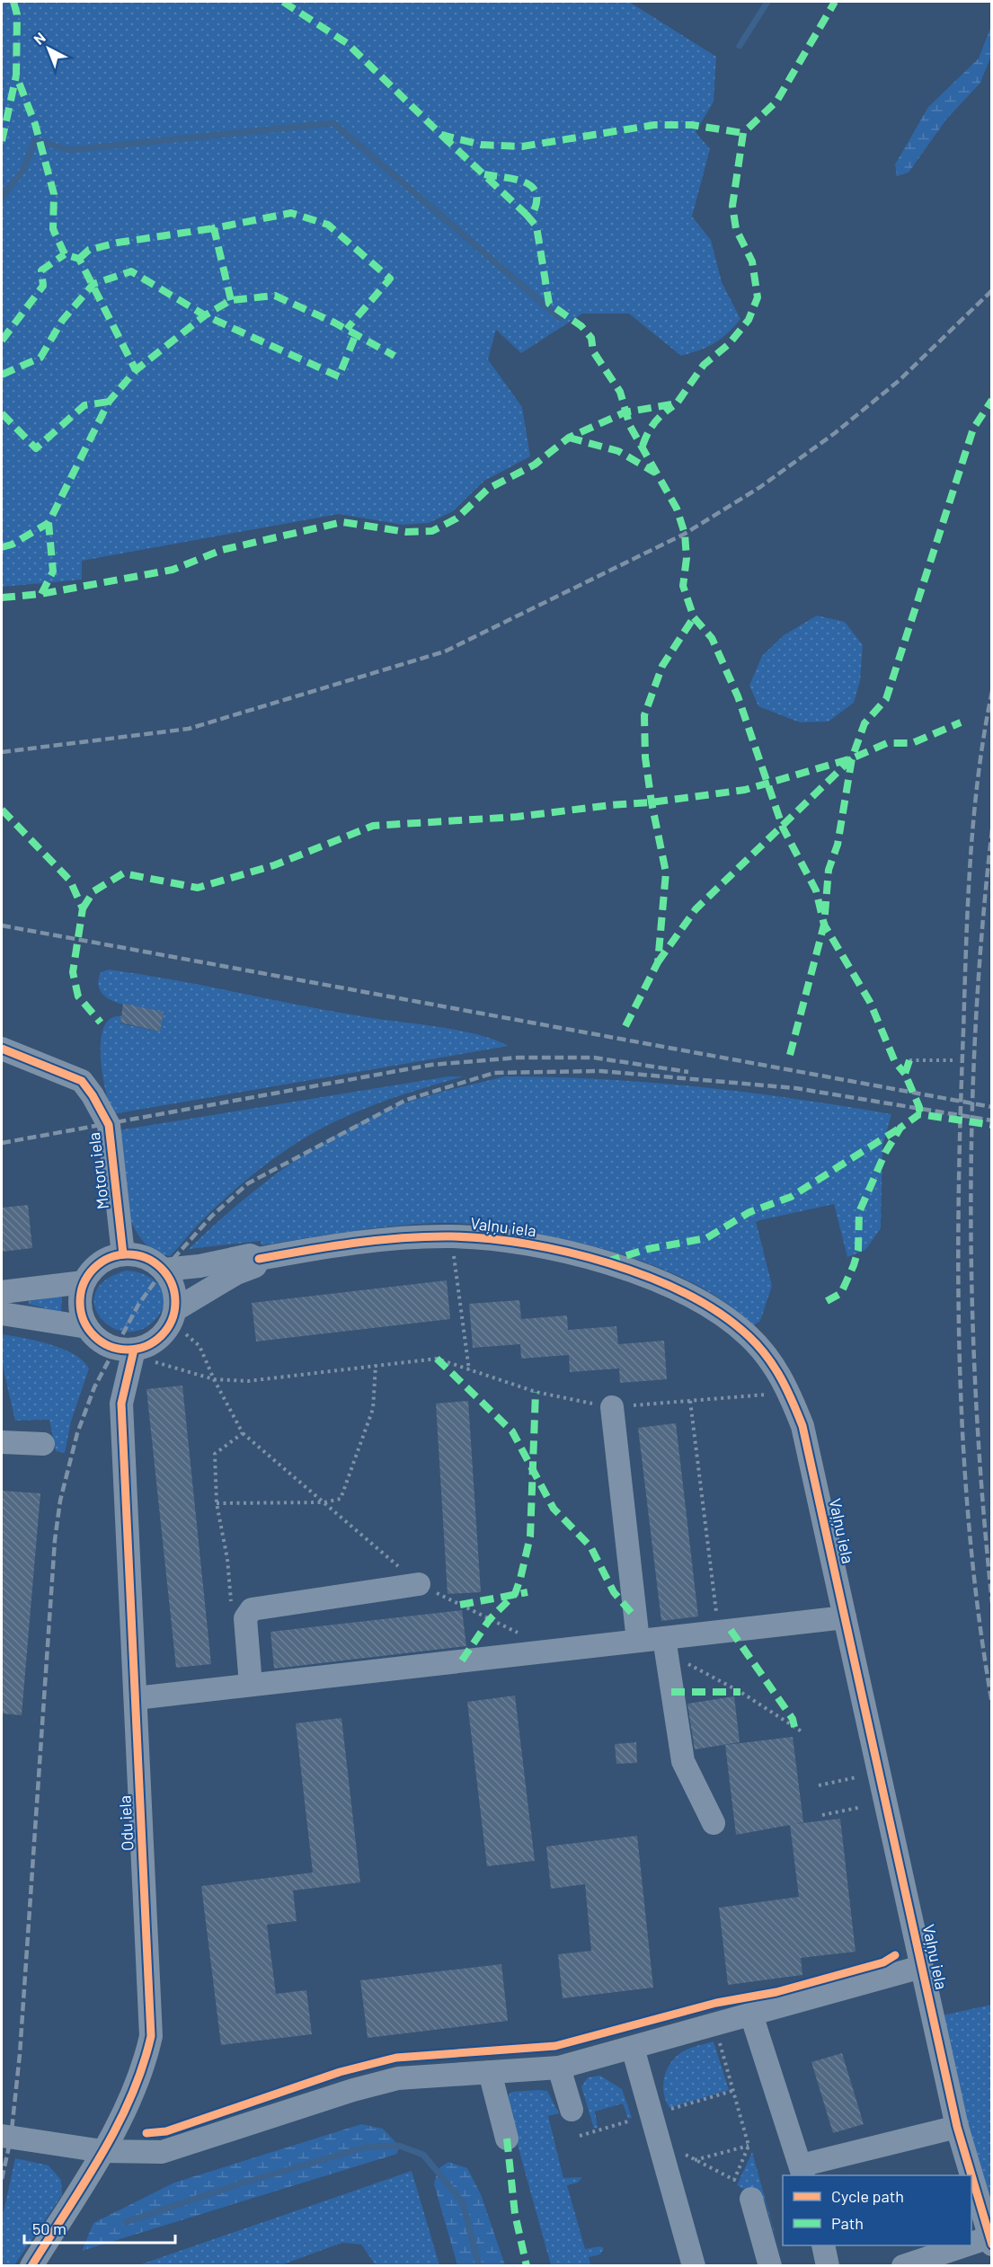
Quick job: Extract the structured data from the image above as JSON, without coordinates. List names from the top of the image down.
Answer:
{
  "streets": {
    "street": ["Motoru iela", "Vaļņu iela", "Odu iela"]
  },
  "crossings": [
    ["Motoru iela", "Odu iela"]
  ],
  "legend": ["Cycle path", "Path"],
  "scale_bar": "50 m",
  "north": "top left"
}
